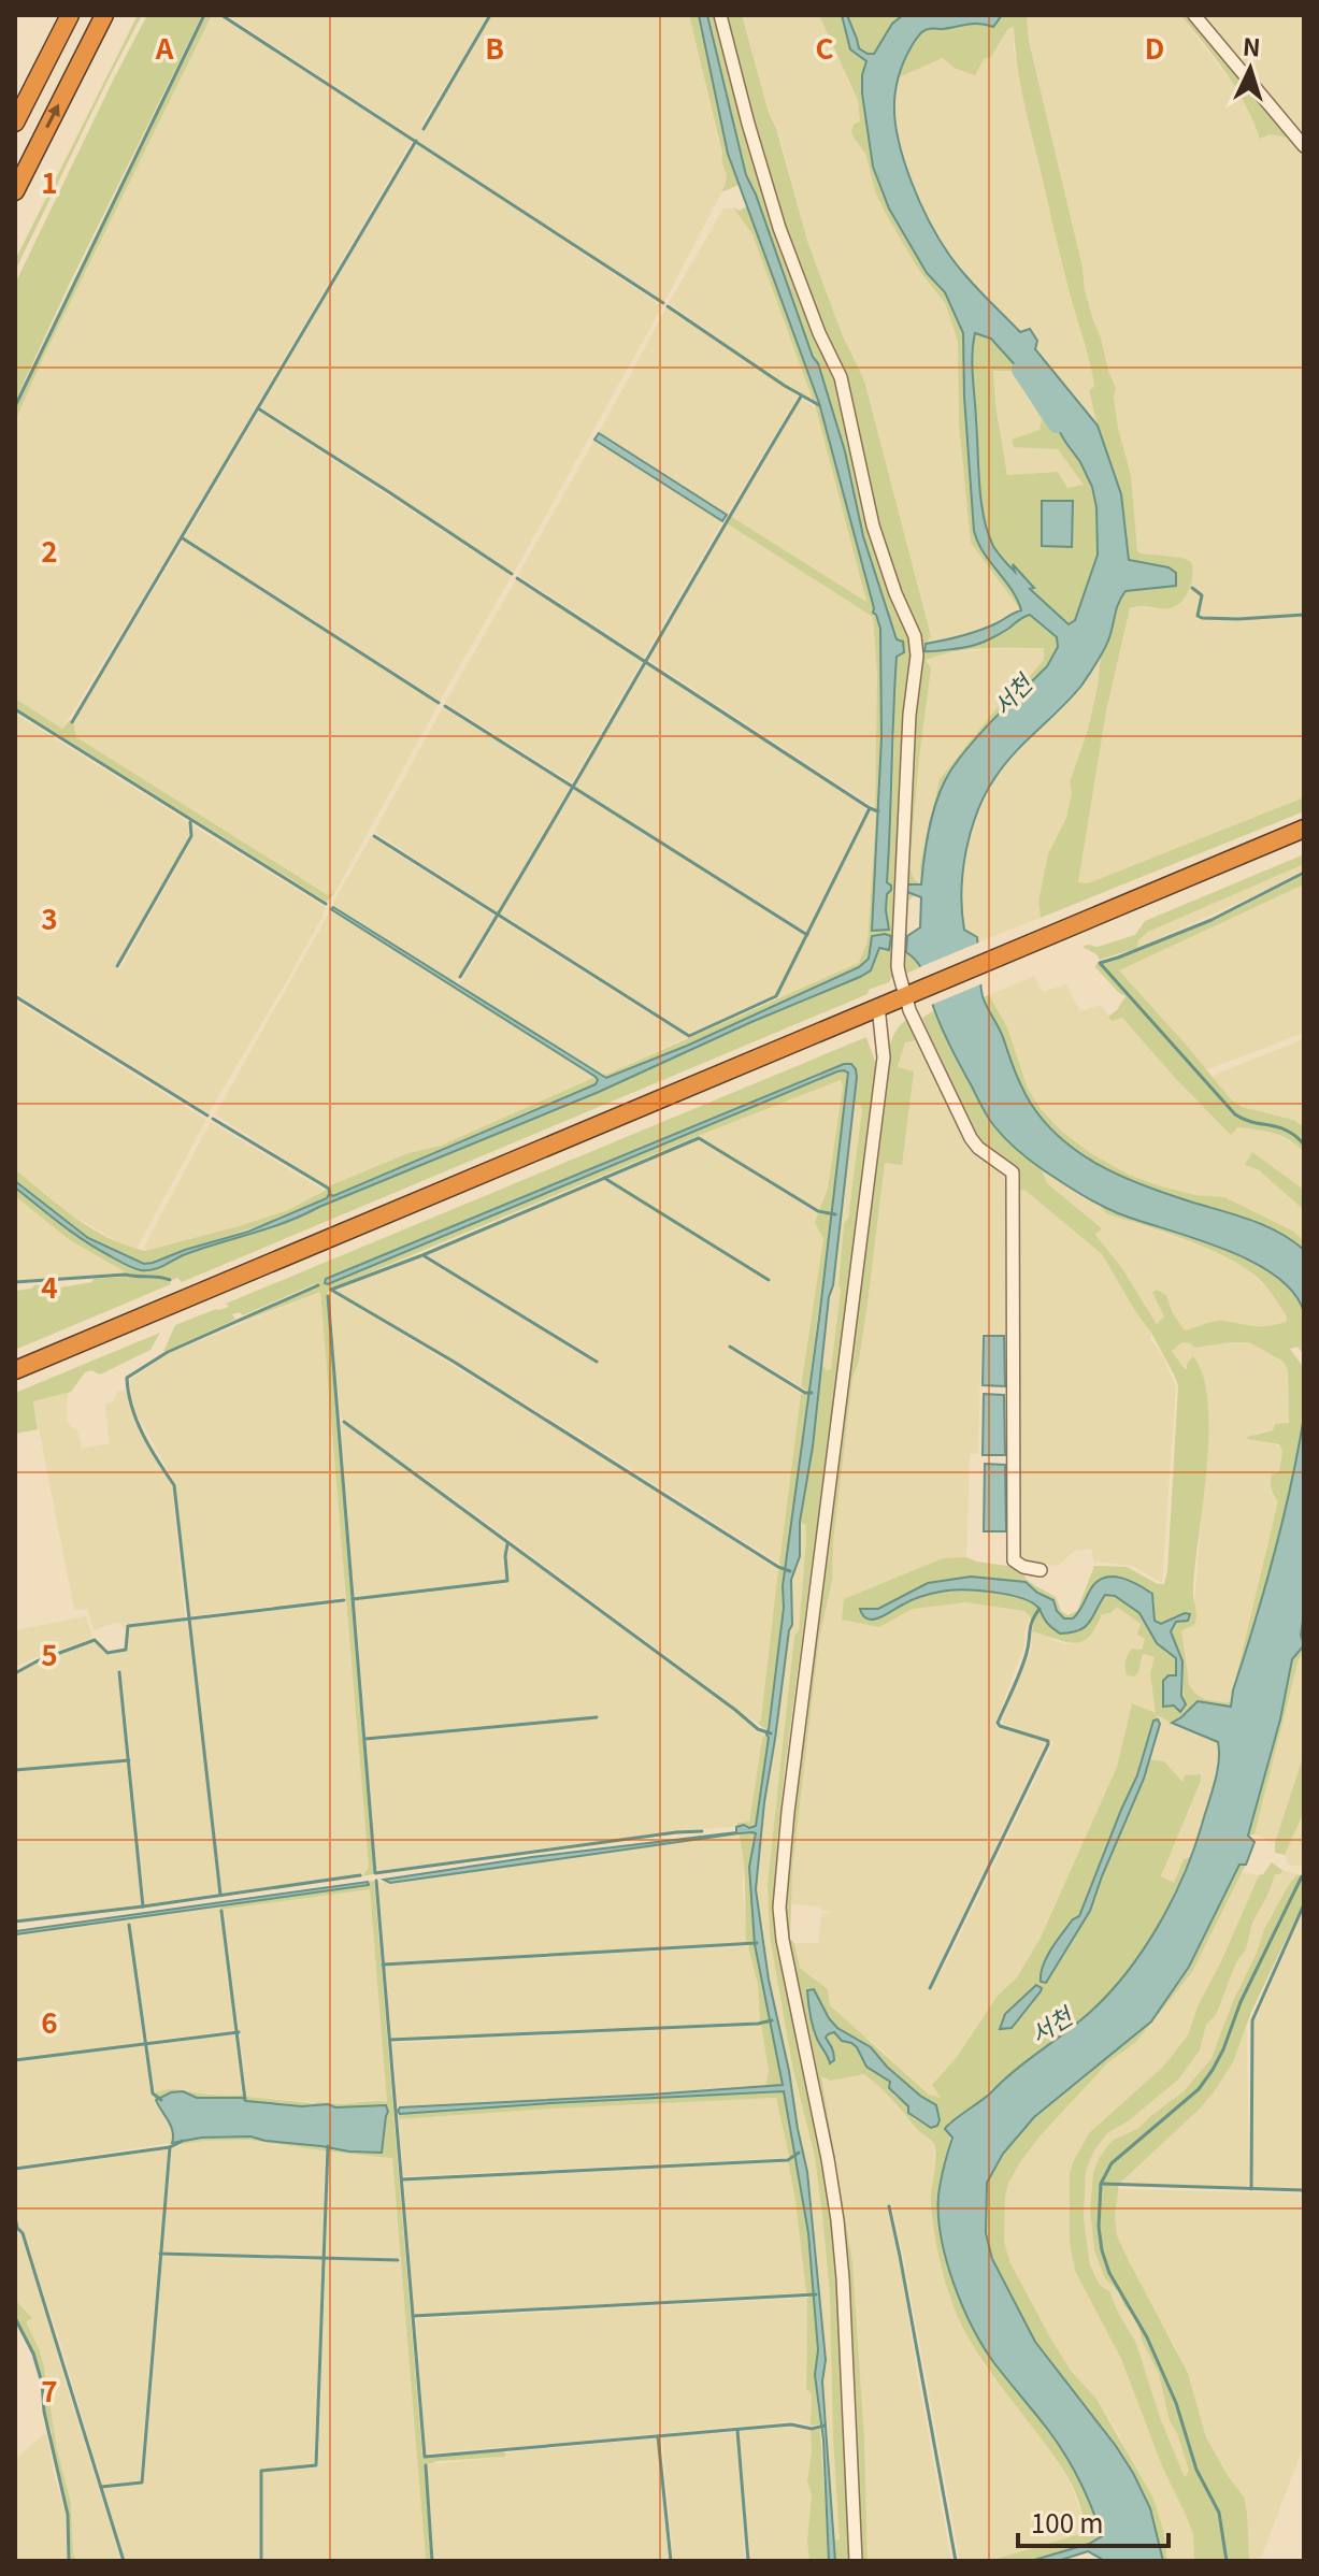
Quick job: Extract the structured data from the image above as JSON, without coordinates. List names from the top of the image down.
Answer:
{
  "water": ["서천"],
  "scale_bar": "100 m",
  "north": "top",
  "grid": {
    "columns": [
      "A",
      "B",
      "C",
      "D"
    ],
    "rows": [
      "1",
      "2",
      "3",
      "4",
      "5",
      "6",
      "7"
    ]
  }
}
